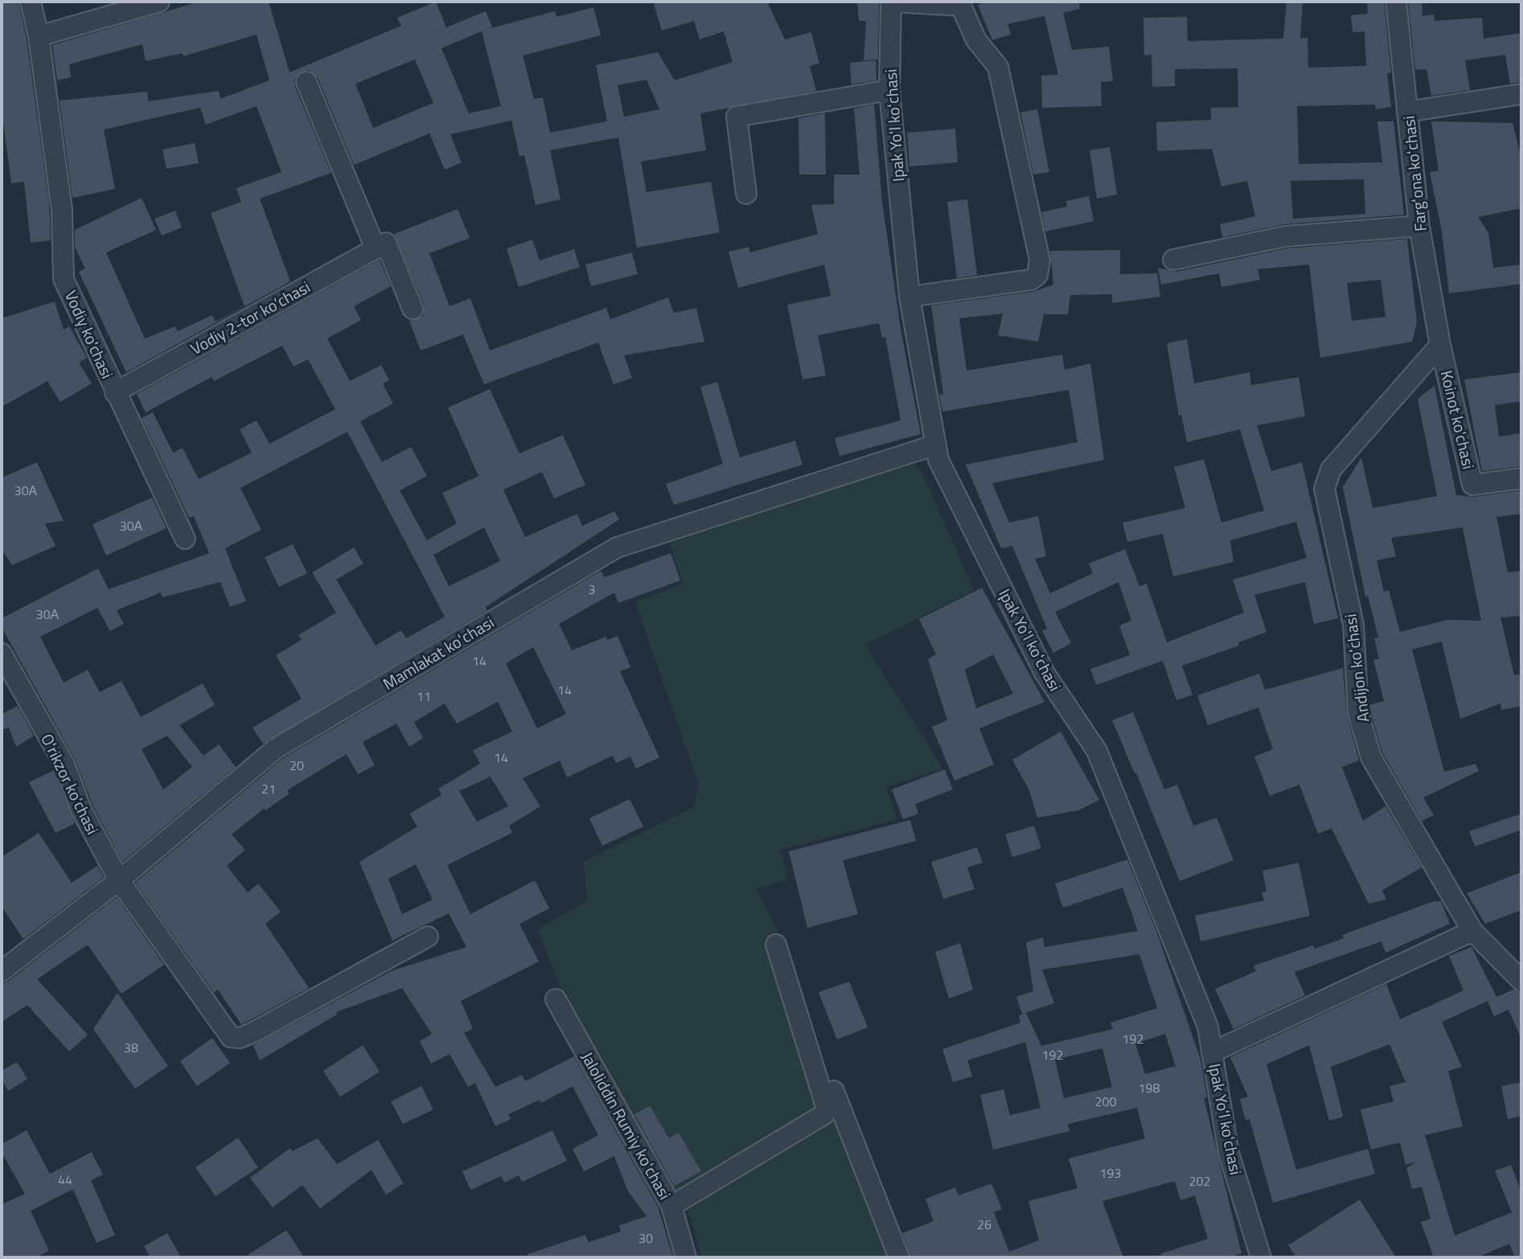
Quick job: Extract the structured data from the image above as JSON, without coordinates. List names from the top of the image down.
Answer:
{
  "streets": {
    "street": [
      "Ipak Yoʻl koʻchasi",
      "Fargʻona koʻchasi",
      "Vodiy 2-tor ko‘chasi",
      "Vodiy ko'chasi",
      "Koinot ko'chasi",
      "Mamlakat koʻchasi",
      "Andijon koʻchasi",
      "Oʻrikzor ko'chasi",
      "Jaloliddin Rumiy koʻchasi"
    ]
  },
  "crossings": [
    ["Ipak Yoʻl koʻchasi", "Mamlakat koʻchasi"],
    ["Fargʻona koʻchasi", "Koinot ko'chasi"],
    ["Fargʻona koʻchasi", "Andijon koʻchasi"],
    ["Vodiy 2-tor ko‘chasi", "Vodiy ko'chasi"],
    ["Koinot ko'chasi", "Andijon koʻchasi"],
    ["Mamlakat koʻchasi", "Oʻrikzor ko'chasi"]
  ],
  "house_numbers": [
    "30А",
    "30А",
    "3",
    "30А",
    "14",
    "14",
    "11",
    "14",
    "20",
    "21",
    "192",
    "38",
    "192",
    "198",
    "200",
    "193",
    "44",
    "202",
    "26",
    "30"
  ]
}
